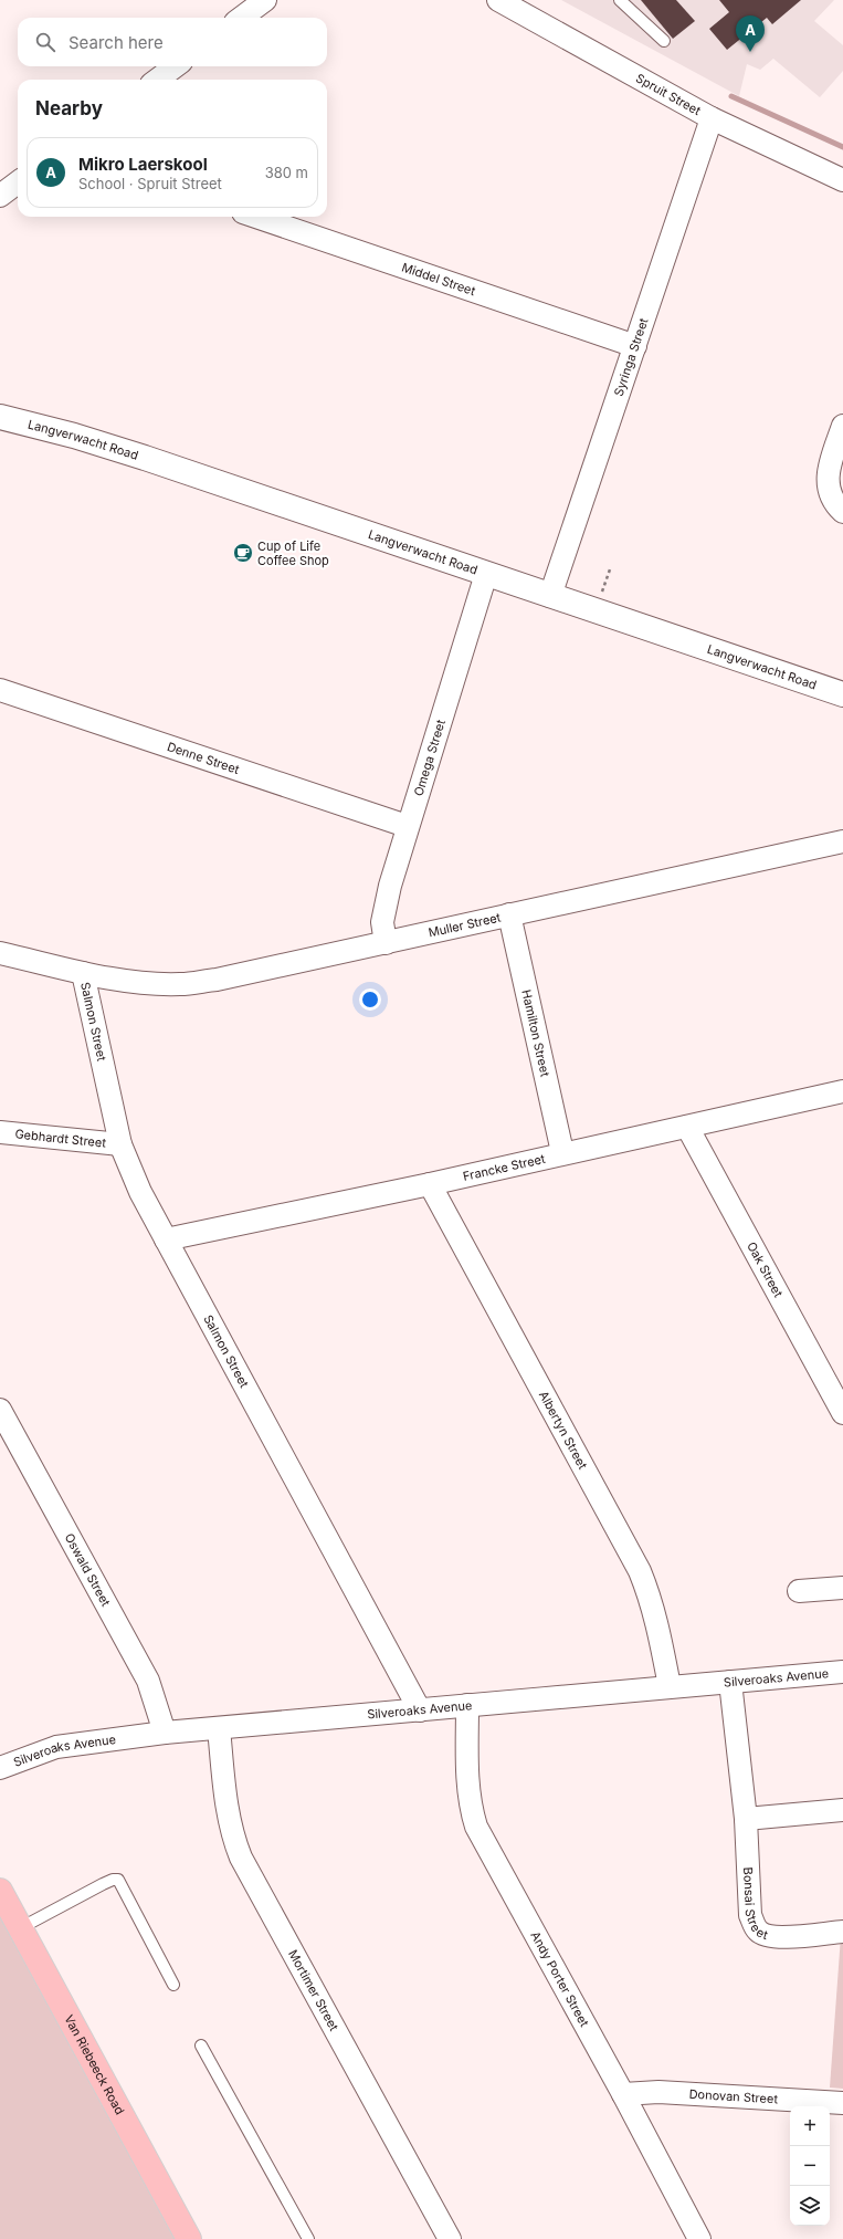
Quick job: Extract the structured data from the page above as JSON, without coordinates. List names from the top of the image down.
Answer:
{
  "streets": {
    "main road": ["Van Riebeeck Road"],
    "street": [
      "Spruit Street",
      "Middel Street",
      "Syringa Street",
      "Langverwacht Road",
      "Denne Street",
      "Omega Street",
      "Muller Street",
      "Salmon Street",
      "Hamilton Street",
      "Gebhardt Street",
      "Francke Street",
      "Oak Street",
      "Albertyn Street",
      "Oswald Street",
      "Silveroaks Avenue",
      "Bonsai Street",
      "Andy Porter Street",
      "Mortimer Street",
      "Donovan Street"
    ]
  },
  "crossings": [
    ["Spruit Street", "Syringa Street"],
    ["Middel Street", "Syringa Street"],
    ["Syringa Street", "Langverwacht Road"],
    ["Langverwacht Road", "Omega Street"],
    ["Denne Street", "Omega Street"],
    ["Omega Street", "Muller Street"],
    ["Muller Street", "Salmon Street"],
    ["Muller Street", "Hamilton Street"],
    ["Salmon Street", "Gebhardt Street"],
    ["Salmon Street", "Francke Street"],
    ["Salmon Street", "Silveroaks Avenue"],
    ["Hamilton Street", "Francke Street"],
    ["Francke Street", "Oak Street"],
    ["Francke Street", "Albertyn Street"],
    ["Albertyn Street", "Silveroaks Avenue"],
    ["Oswald Street", "Silveroaks Avenue"],
    ["Silveroaks Avenue", "Bonsai Street"],
    ["Silveroaks Avenue", "Andy Porter Street"],
    ["Silveroaks Avenue", "Mortimer Street"],
    ["Andy Porter Street", "Donovan Street"]
  ],
  "places": {
    "cafe": ["Cup of Life Coffee Shop"]
  },
  "page": {
    "pins": "A",
    "search": "Search here",
    "heading": "Nearby",
    "list": [
      {
        "mark": "A",
        "name": "Mikro Laerskool",
        "note": "School · Spruit Street",
        "value": "380 m"
      }
    ],
    "map_buttons": ["+", "−"]
  }
}
